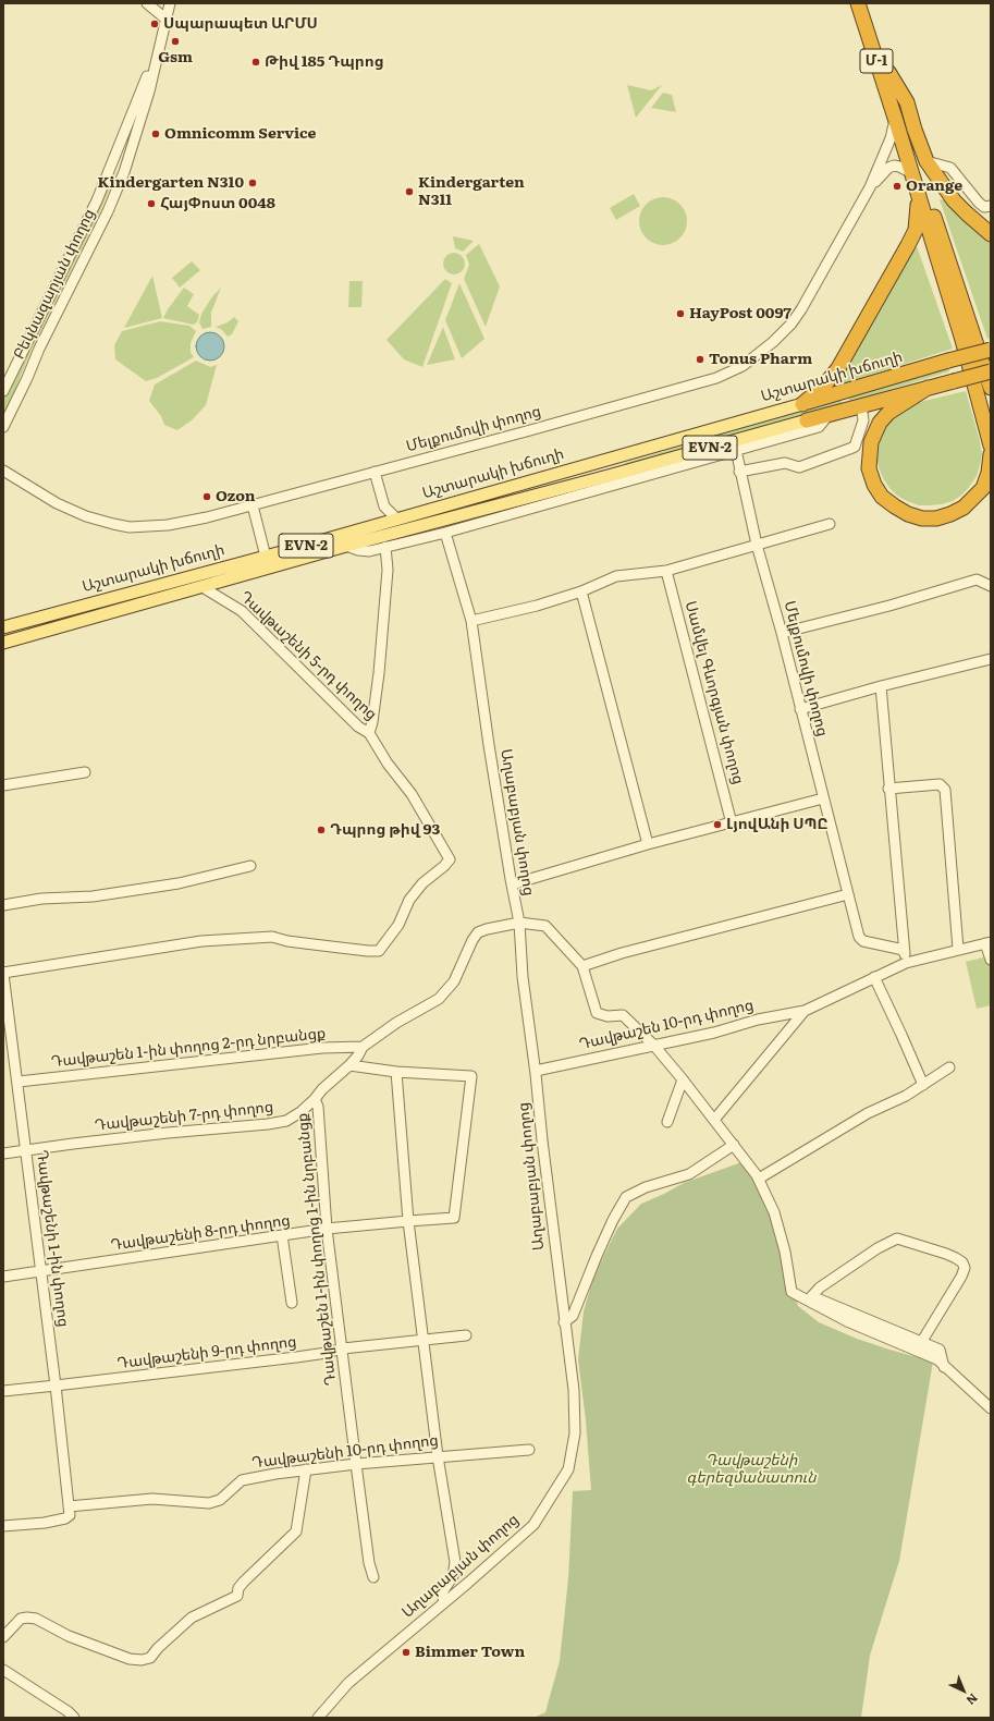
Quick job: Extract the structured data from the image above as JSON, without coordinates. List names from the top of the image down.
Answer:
{
  "streets": {
    "highway": ["Մ-1", "Աշտարակի խճուղի", "EVN-2"],
    "street": [
      "Բեկնազարյան փողոց",
      "Մելքումովի փողոց",
      "Դավթաշենի 5-րդ փողոց",
      "Սամվել Գևորգյան փողոց",
      "Աղաբաբյան փողոց",
      "Դավթաշեն 10-րդ փողոց",
      "Դավթաշեն 1-ին փողոց 2-րդ նրբանցք",
      "Դավթաշենի 7-րդ փողոց",
      "Դավթաշենի 8-րդ փողոց",
      "Դավթաշենի 1-ին փողոց",
      "Դավթաշեն 1-ին փողոց 1-ին նրբանցք",
      "Դավթաշենի 9-րդ փողոց",
      "Դավթաշենի 10-րդ փողոց"
    ]
  },
  "crossings": [
    ["Մ-1", "Մելքումովի փողոց"],
    ["Աշտարակի խճուղի", "Դավթաշենի 5-րդ փողոց"],
    ["Աղաբաբյան փողոց", "Դավթաշեն 10-րդ փողոց"],
    ["Աղաբաբյան փողոց", "Դավթաշենի 7-րդ փողոց"],
    ["Դավթաշեն 1-ին փողոց 2-րդ նրբանցք", "Դավթաշենի 7-րդ փողոց"],
    ["Դավթաշեն 1-ին փողոց 2-րդ նրբանցք", "Դավթաշենի 1-ին փողոց"],
    ["Դավթաշենի 7-րդ փողոց", "Դավթաշենի 1-ին փողոց"],
    ["Դավթաշենի 7-րդ փողոց", "Դավթաշեն 1-ին փողոց 1-ին նրբանցք"],
    ["Դավթաշենի 8-րդ փողոց", "Դավթաշենի 1-ին փողոց"],
    ["Դավթաշենի 8-րդ փողոց", "Դավթաշեն 1-ին փողոց 1-ին նրբանցք"],
    ["Դավթաշենի 1-ին փողոց", "Դավթաշենի 9-րդ փողոց"],
    ["Դավթաշենի 1-ին փողոց", "Դավթաշենի 10-րդ փողոց"],
    ["Դավթաշեն 1-ին փողոց 1-ին նրբանցք", "Դավթաշենի 9-րդ փողոց"],
    ["Դավթաշեն 1-ին փողոց 1-ին նրբանցք", "Դավթաշենի 10-րդ փողոց"]
  ],
  "parks": ["Դավթաշենի գերեզմանատուն"],
  "places": [
    "Սպարապետ ԱՐՄՍ",
    "Gsm",
    "Թիվ 185 Դպրոց",
    "Omnicomm Service",
    "Kindergarten N310",
    "Orange",
    "Kindergarten N311",
    "ՀայՓոստ 0048",
    "HayPost 0097",
    "Tonus Pharm",
    "Ozon",
    "ԼյովԱնի ՍՊԸ",
    "Դպրոց թիվ 93",
    "Bimmer Town"
  ],
  "north": "bottom right"
}
